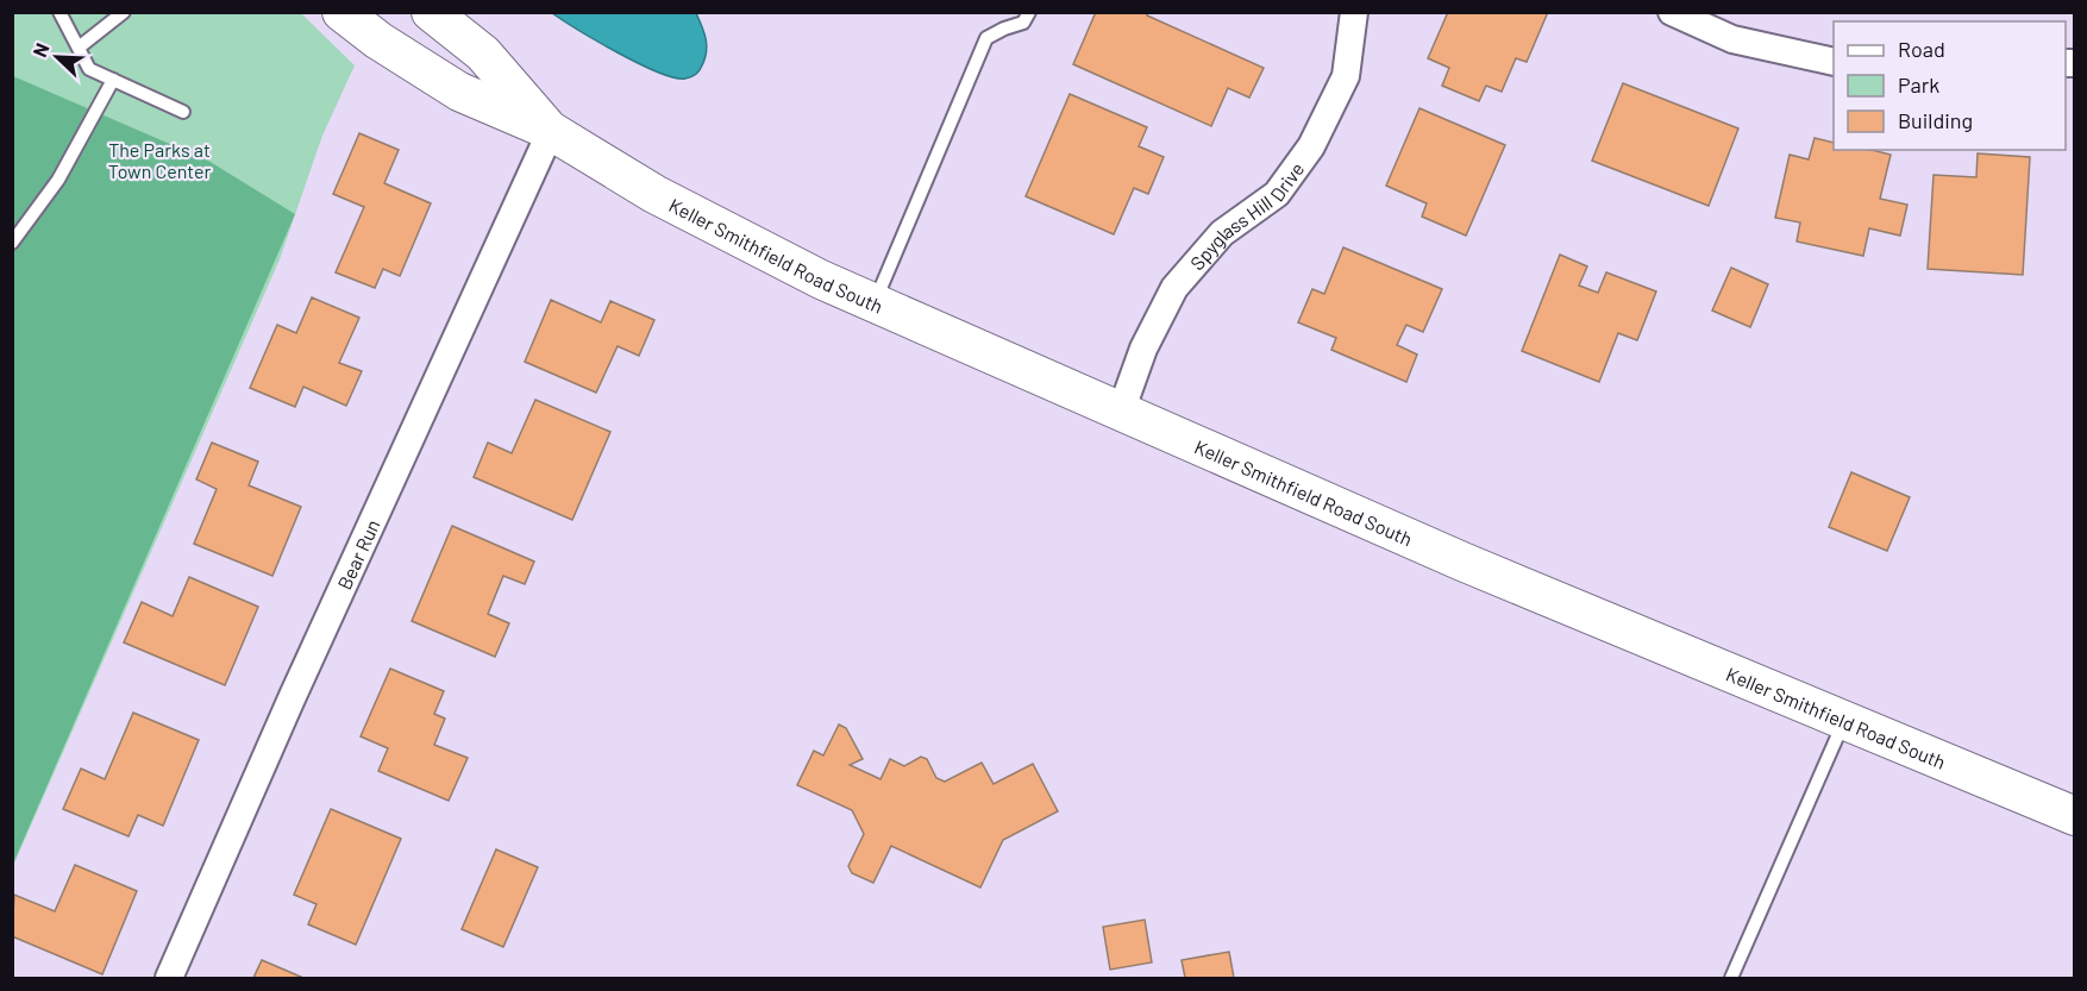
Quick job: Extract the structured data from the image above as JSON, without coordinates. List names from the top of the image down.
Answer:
{
  "streets": {
    "main road": ["Keller Smithfield Road South"],
    "street": ["Spyglass Hill Drive", "Bear Run"]
  },
  "crossings": [
    ["Spyglass Hill Drive", "Keller Smithfield Road South"],
    ["Keller Smithfield Road South", "Bear Run"]
  ],
  "parks": ["The Parks at Town Center"],
  "legend": ["Road", "Park", "Building"],
  "north": "top left"
}
